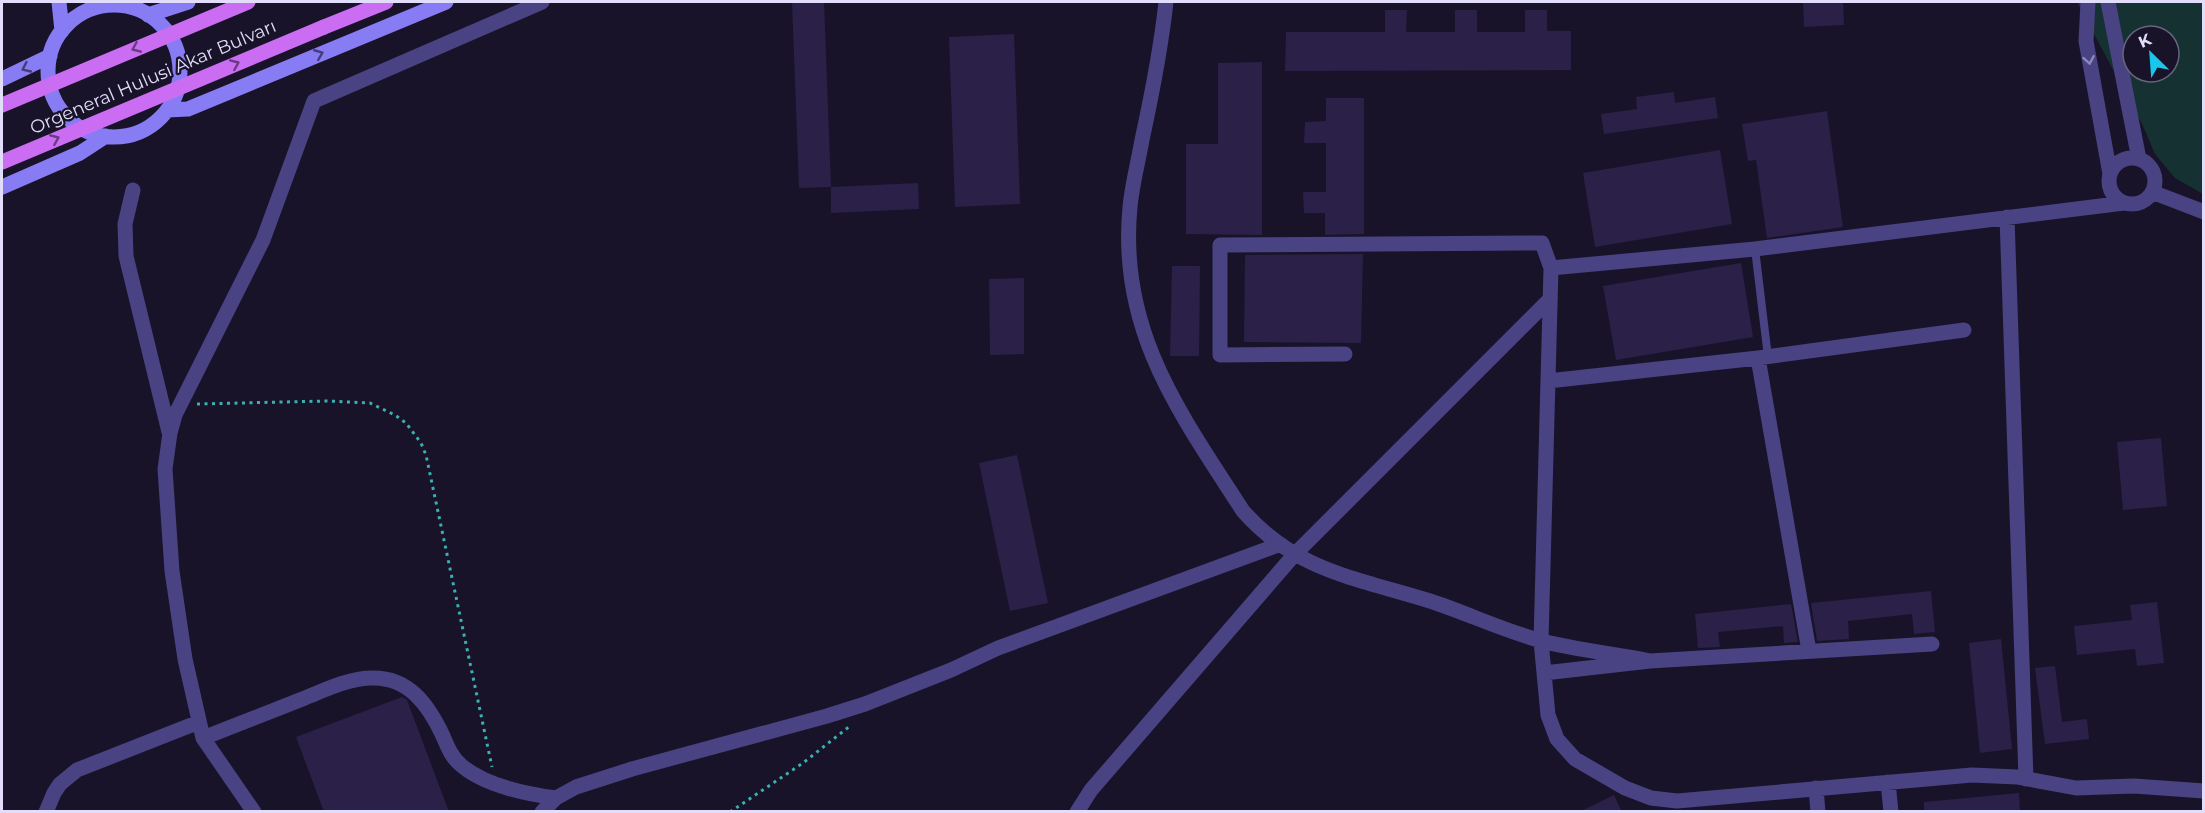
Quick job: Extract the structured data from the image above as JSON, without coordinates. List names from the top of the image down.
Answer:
{
  "streets": {
    "main road": ["Orgeneral Hulusi Akar Bulvarı"]
  },
  "north": "top left"
}
